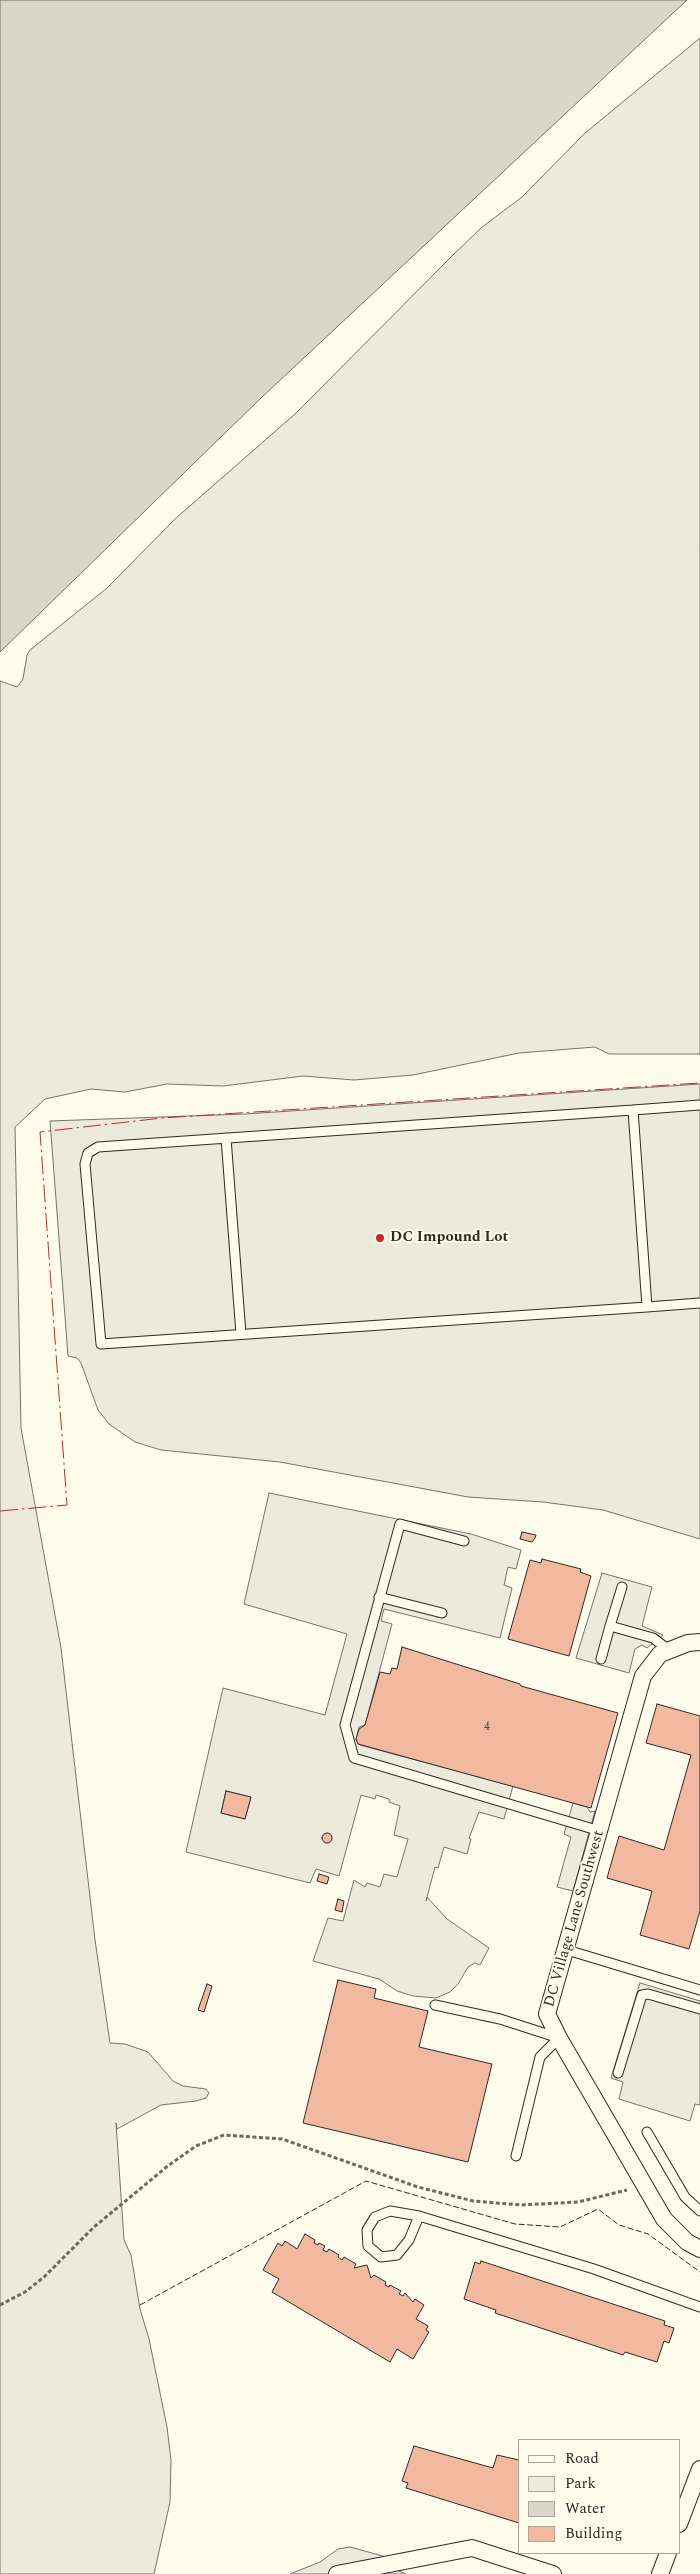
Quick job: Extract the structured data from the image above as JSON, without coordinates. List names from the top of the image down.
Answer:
{
  "streets": {
    "street": ["DC Village Lane Southwest"]
  },
  "places": ["DC Impound Lot"],
  "house_numbers": ["4"],
  "legend": [
    "Road",
    "Park",
    "Water",
    "Building"
  ]
}
